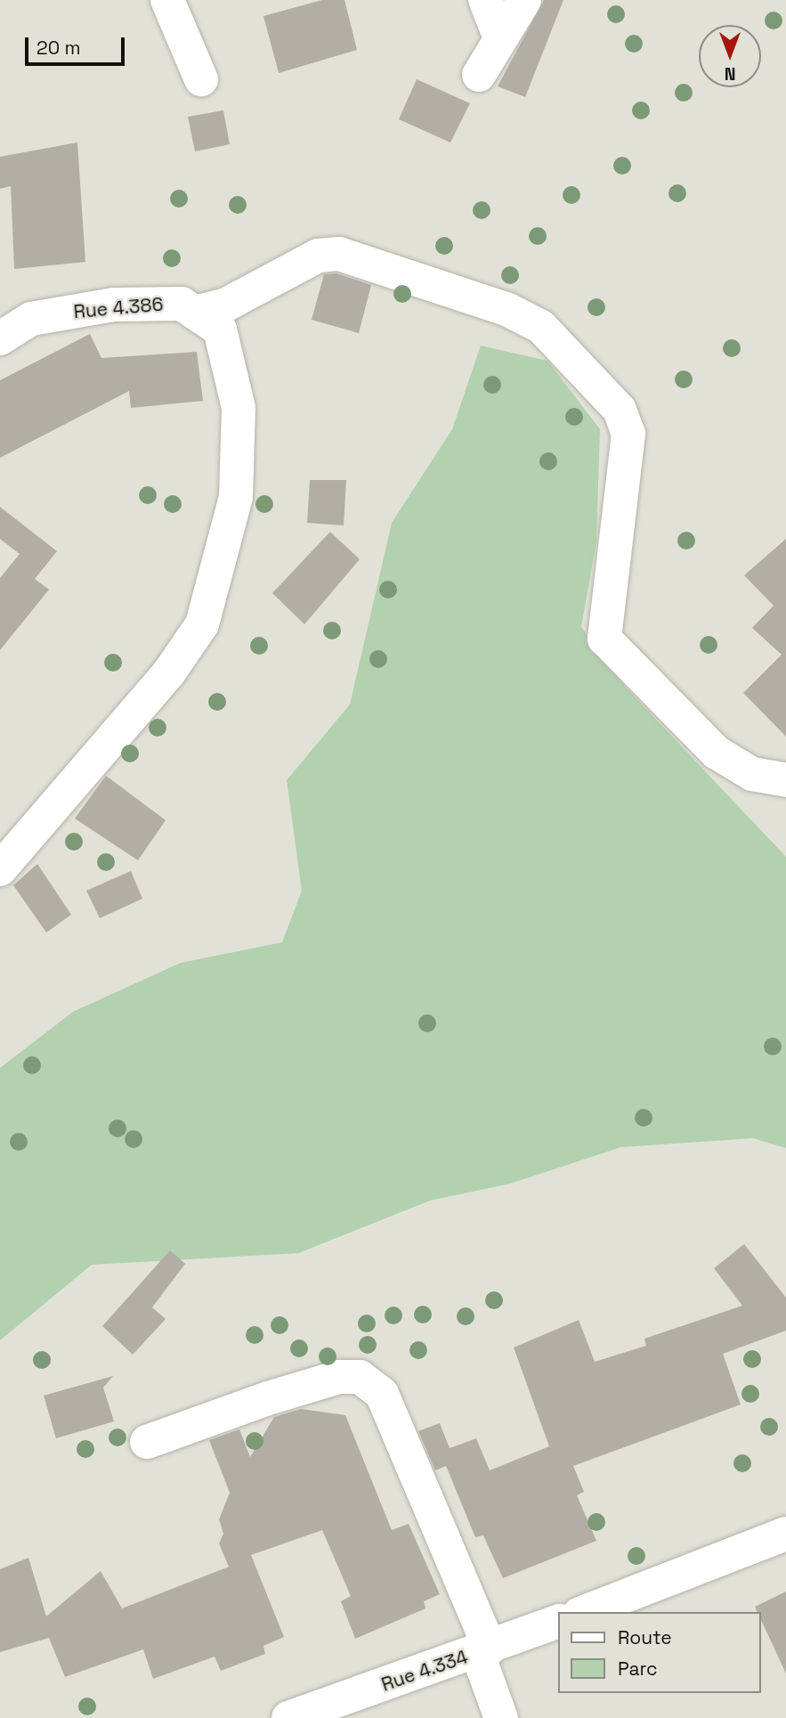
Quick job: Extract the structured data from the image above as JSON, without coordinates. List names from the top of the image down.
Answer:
{
  "streets": {
    "street": ["Rue 4.386", "Rue 4.334"]
  },
  "legend": ["Route", "Parc"],
  "scale_bar": "20 m",
  "north": "bottom"
}
